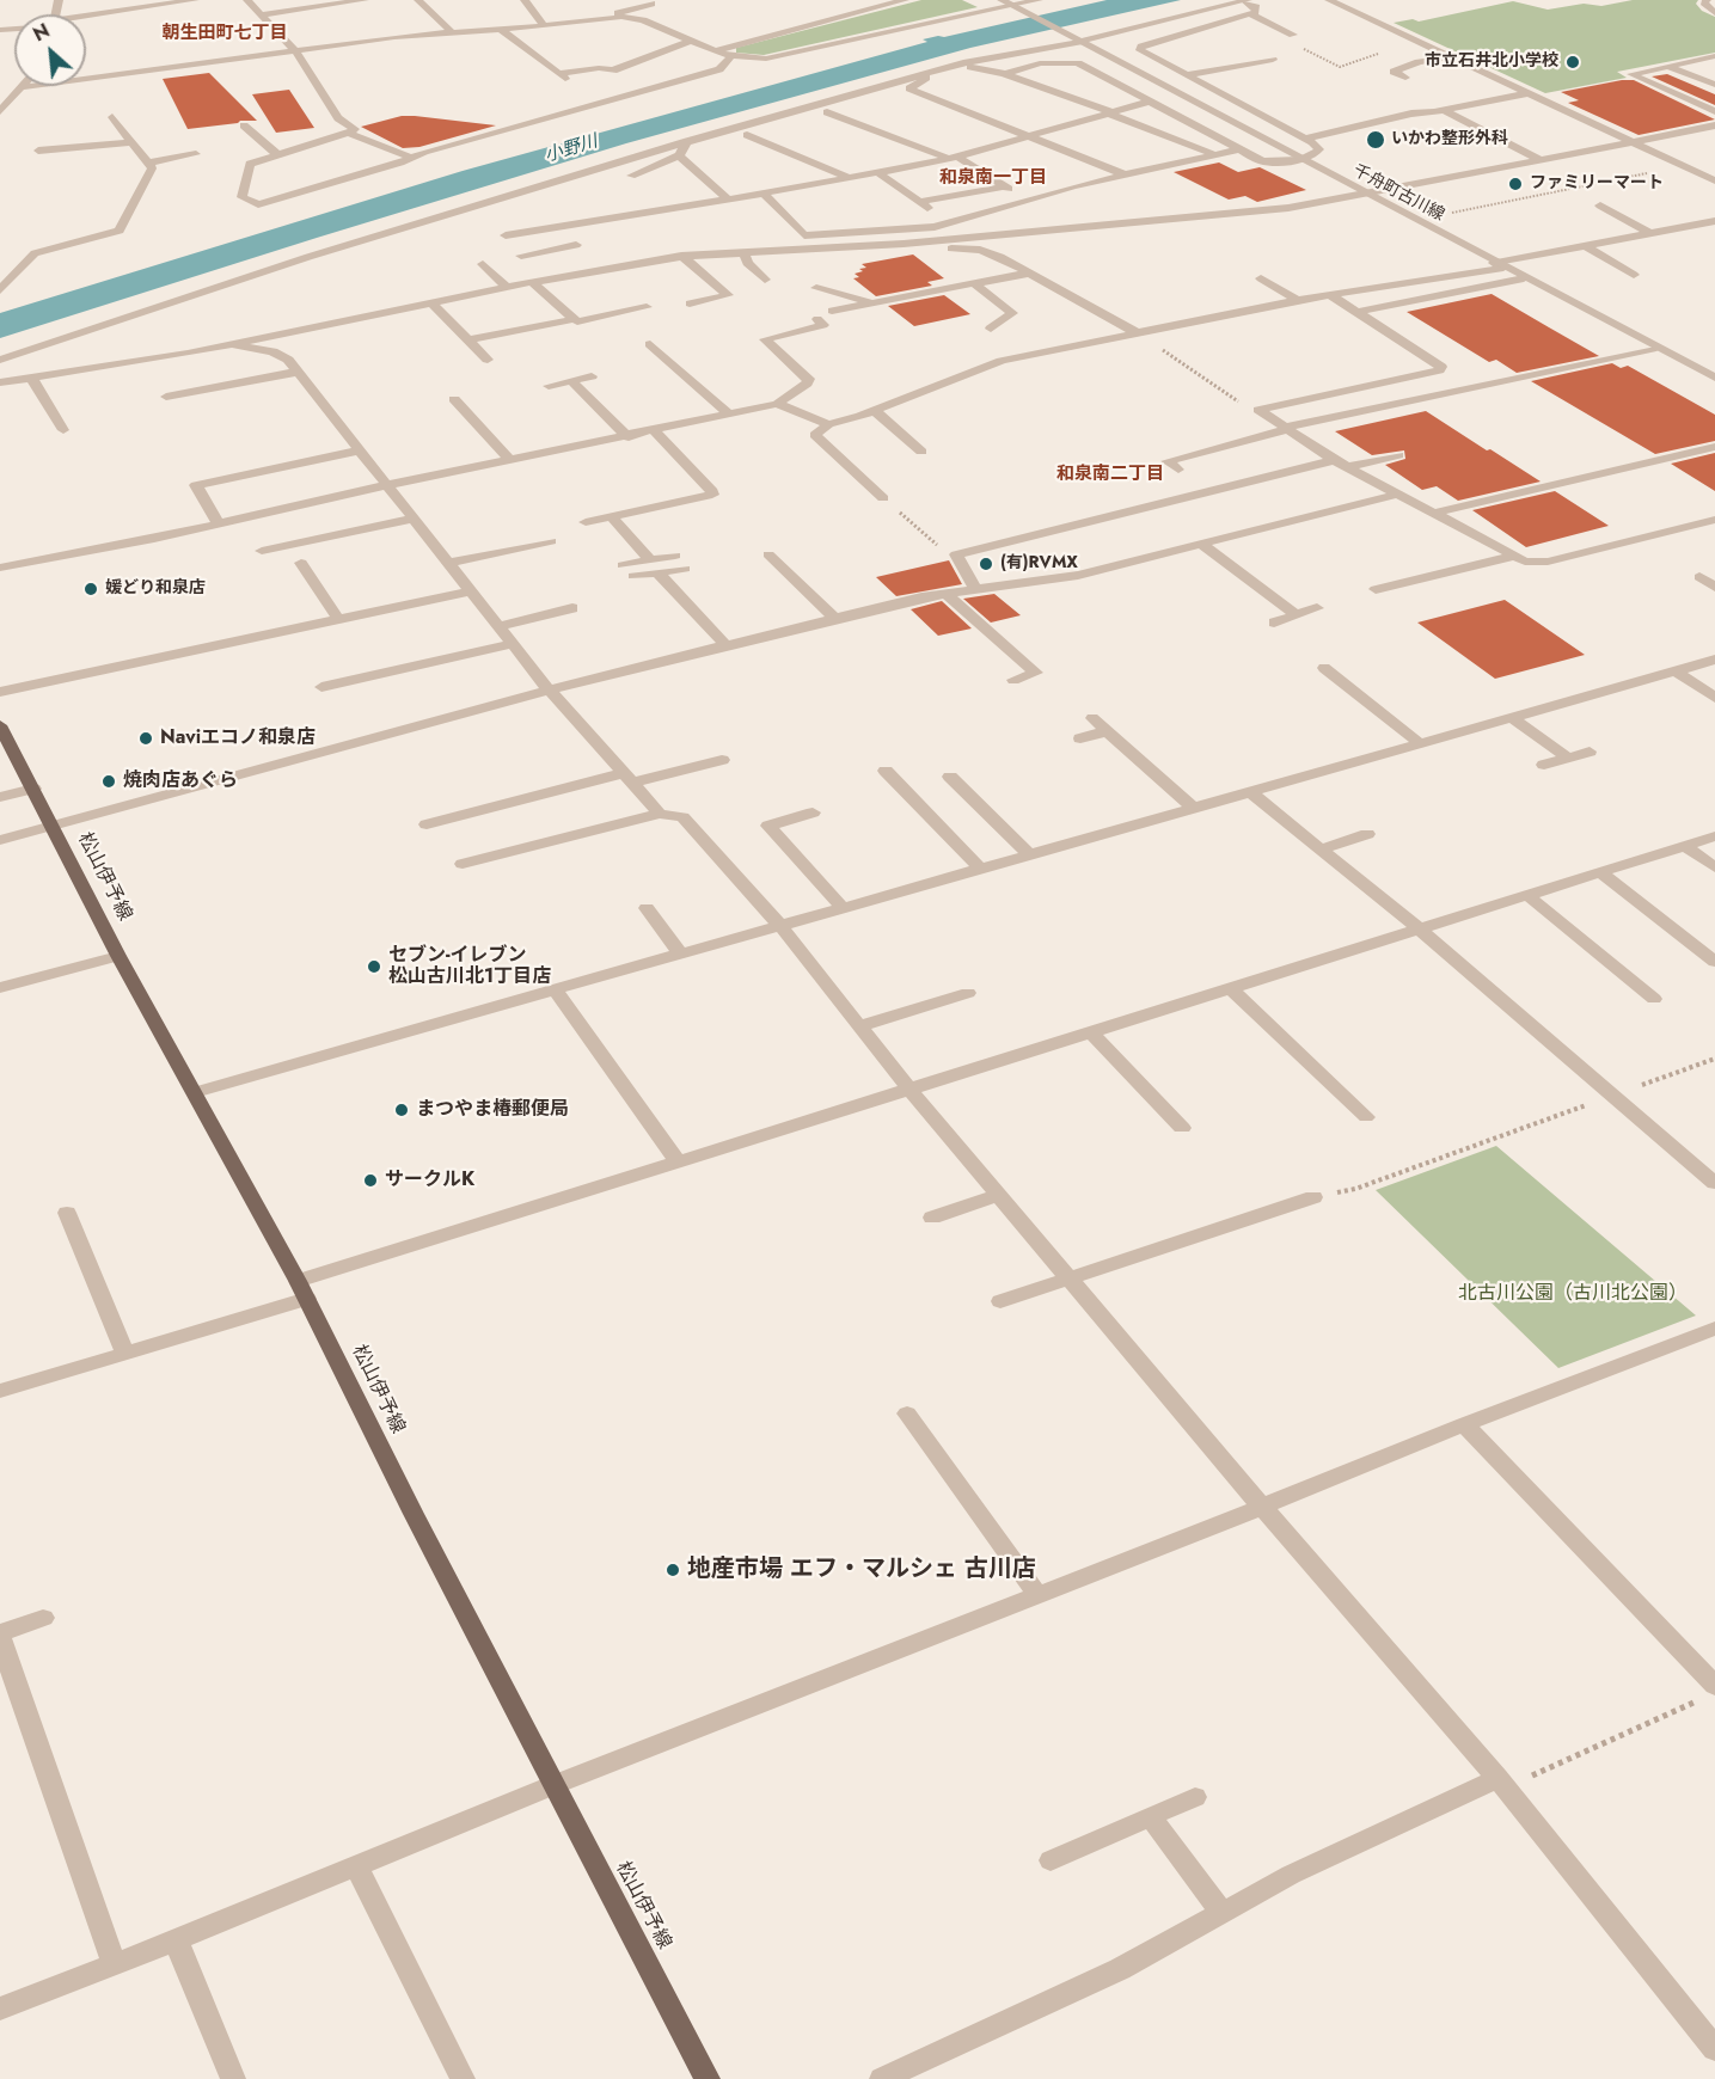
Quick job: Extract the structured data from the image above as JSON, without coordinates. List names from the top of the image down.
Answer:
{
  "streets": {
    "main road": ["松山伊予線"],
    "street": ["千舟町古川線"]
  },
  "districts": ["朝生田町七丁目", "和泉南一丁目", "和泉南二丁目"],
  "water": ["小野川"],
  "parks": ["北古川公園（古川北公園）"],
  "places": [
    "市立石井北小学校",
    "いかわ整形外科",
    "ファミリーマート",
    "(有)RVMX",
    "媛どり和泉店",
    "Naviエコノ和泉店",
    "焼肉店あぐら",
    "セブン-イレブン 松山古川北1丁目店",
    "まつやま椿郵便局",
    "サークルK",
    "地産市場 エフ・マルシェ 古川店"
  ],
  "north": "top left"
}
